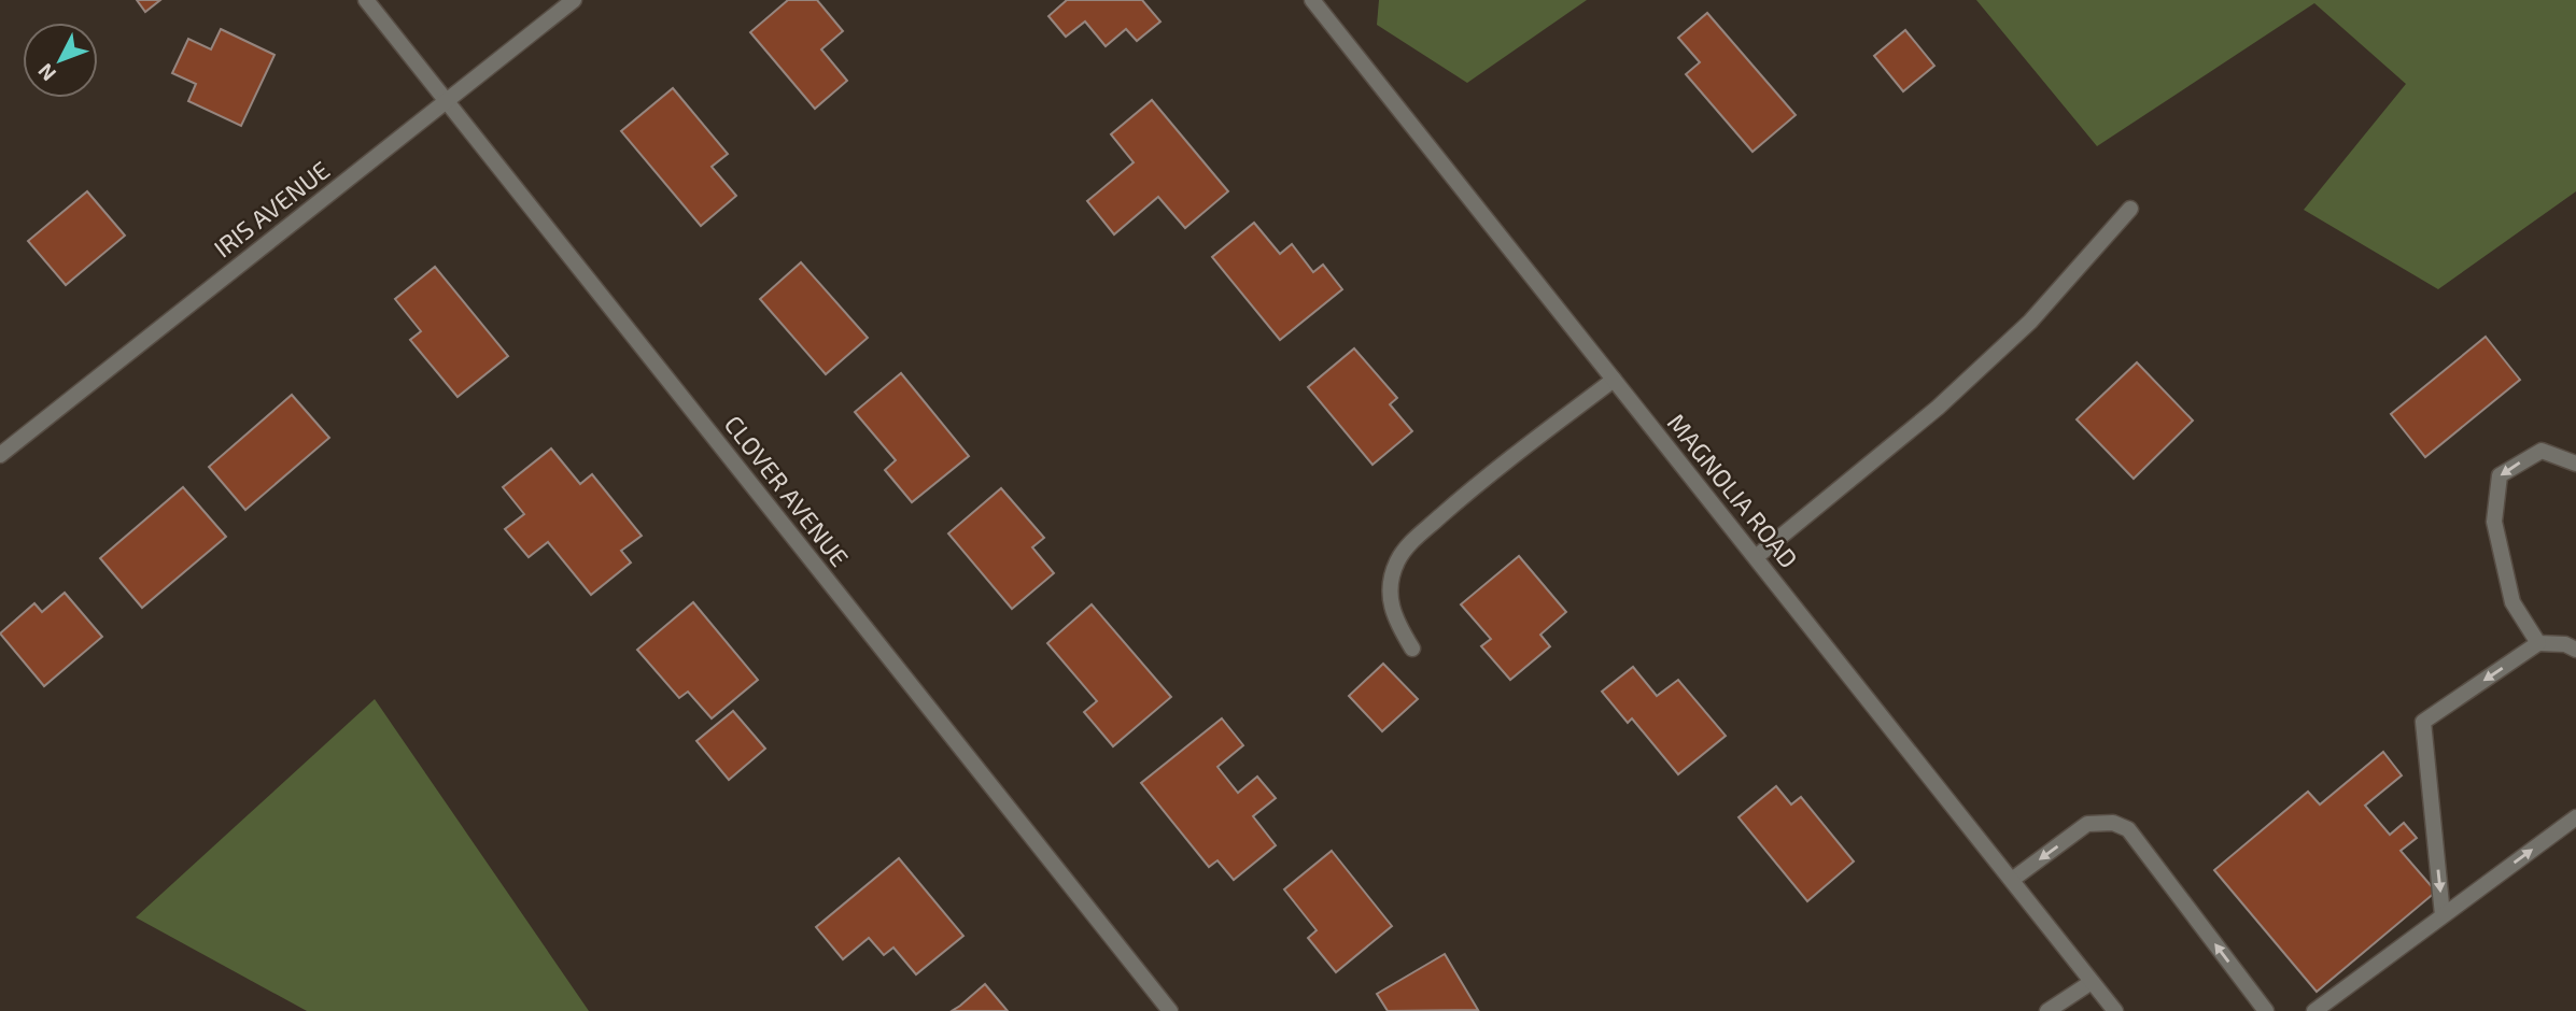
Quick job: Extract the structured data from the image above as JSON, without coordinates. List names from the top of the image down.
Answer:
{
  "streets": {
    "street": ["IRIS AVENUE", "CLOVER AVENUE", "MAGNOLIA ROAD"]
  },
  "crossings": [
    ["IRIS AVENUE", "CLOVER AVENUE"]
  ],
  "north": "bottom left"
}
